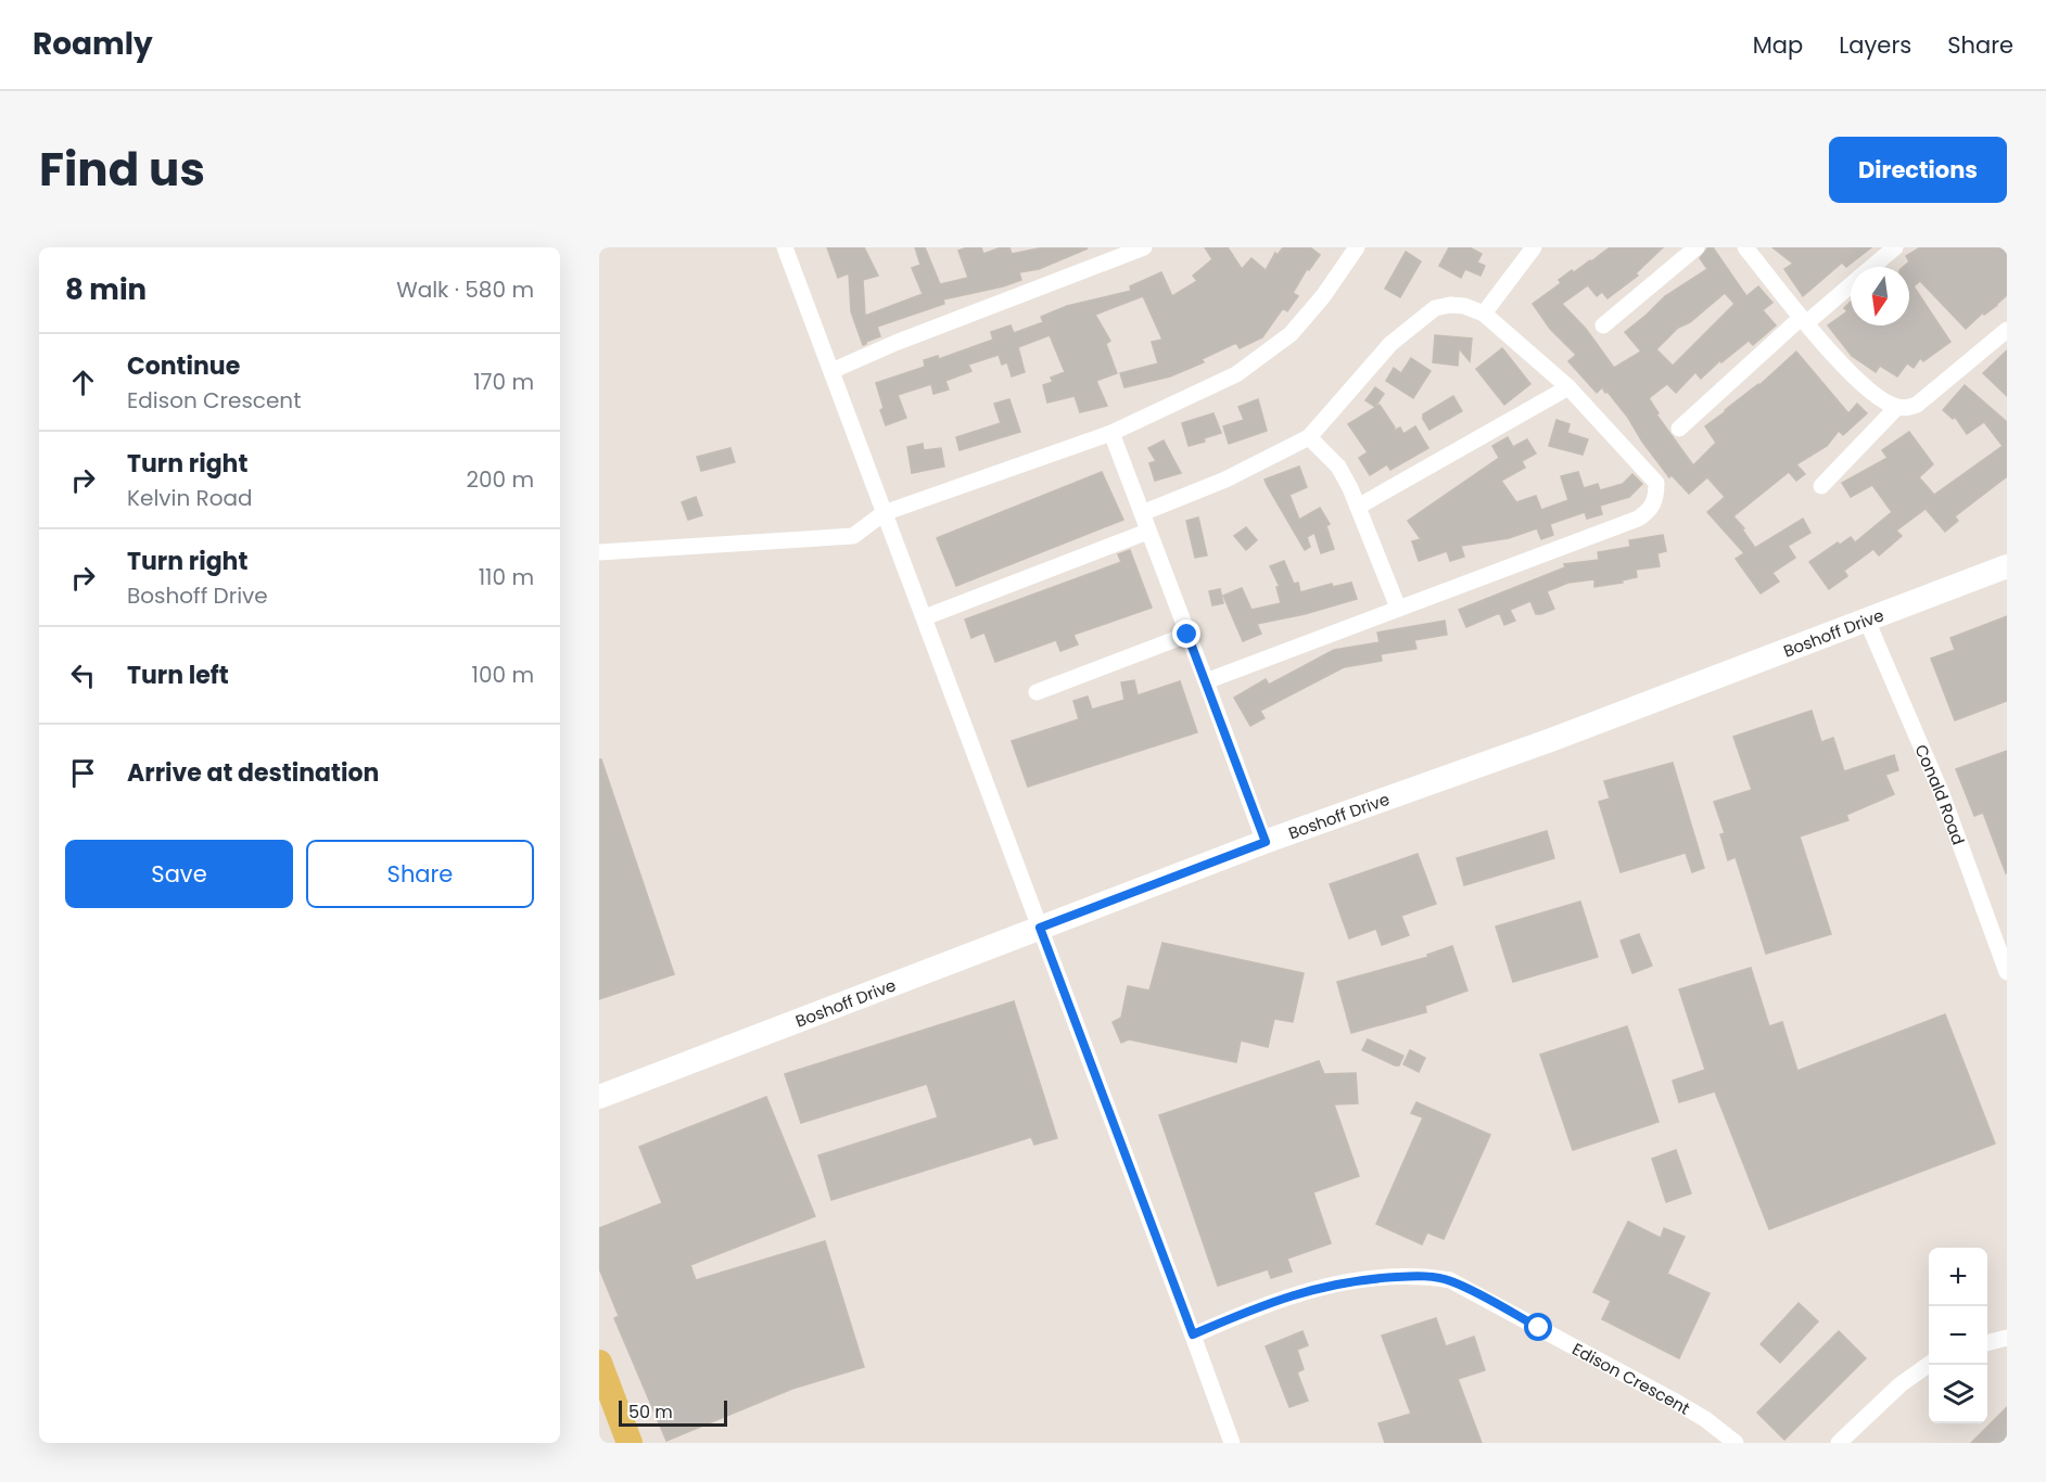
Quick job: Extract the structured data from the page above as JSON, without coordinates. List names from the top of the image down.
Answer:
{
  "streets": {
    "main road": ["Boshoff Drive"],
    "street": ["Conald Road", "Edison Crescent"]
  },
  "crossings": [
    ["Boshoff Drive", "Conald Road"]
  ],
  "scale_bar": "50 m",
  "north": "bottom",
  "page": {
    "header": "Roamly",
    "nav": ["Map", "Layers", "Share"],
    "title": "Find us",
    "buttons": [
      "Directions",
      ["Save", "Share"]
    ],
    "heading": ["8 min", "Walk · 580 m"],
    "list": [
      ["Continue", "Edison Crescent", "170 m"],
      ["Turn right", "Kelvin Road", "200 m"],
      ["Turn right", "Boshoff Drive", "110 m"],
      ["Turn left", "100 m"],
      "Arrive at destination"
    ],
    "map_buttons": ["+", "−"],
    "scale": "50 m"
  }
}
